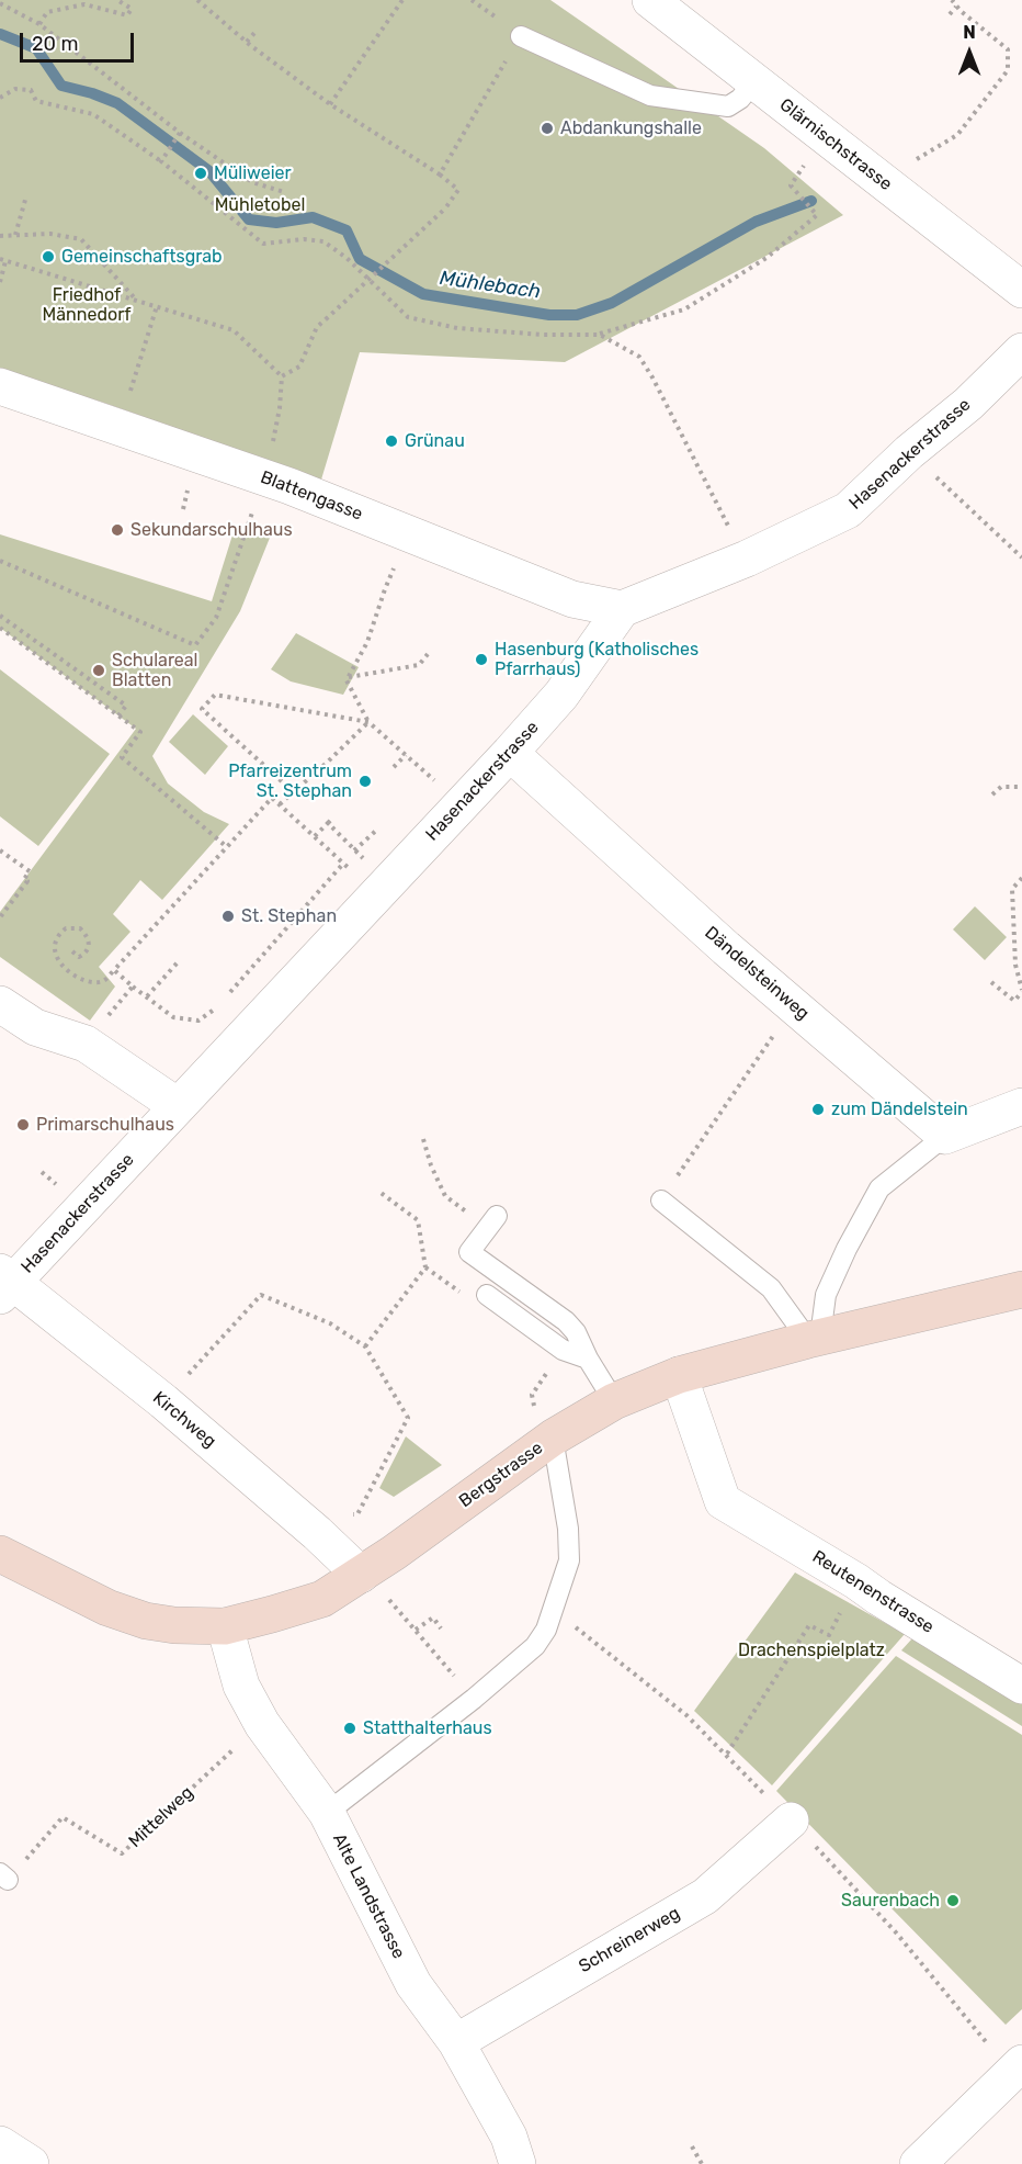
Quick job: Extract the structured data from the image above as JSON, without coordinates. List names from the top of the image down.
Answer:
{
  "streets": {
    "street": [
      "Glärnischstrasse",
      "Hasenackerstrasse",
      "Blattengasse",
      "Dändelsteinweg",
      "Kirchweg",
      "Bergstrasse",
      "Reutenenstrasse",
      "Alte Landstrasse",
      "Schreinerweg"
    ],
    "path": ["Mittelweg"]
  },
  "crossings": [
    ["Hasenackerstrasse", "Blattengasse"],
    ["Hasenackerstrasse", "Dändelsteinweg"],
    ["Hasenackerstrasse", "Kirchweg"],
    ["Kirchweg", "Bergstrasse"],
    ["Bergstrasse", "Reutenenstrasse"],
    ["Bergstrasse", "Alte Landstrasse"],
    ["Mittelweg", "Alte Landstrasse"],
    ["Alte Landstrasse", "Schreinerweg"]
  ],
  "water": ["Mühlebach"],
  "parks": ["Mühletobel", "Friedhof Männedorf", "Drachenspielplatz"],
  "places": [
    "Abdankungshalle",
    "Müliweier",
    "Gemeinschaftsgrab",
    "Grünau",
    "Sekundarschulhaus",
    "Hasenburg (Katholisches Pfarrhaus)",
    "Schulareal Blatten",
    "Pfarreizentrum St. Stephan",
    "St. Stephan",
    "zum Dändelstein",
    "Primarschulhaus",
    "Statthalterhaus",
    "Saurenbach"
  ],
  "scale_bar": "20 m",
  "north": "top"
}
